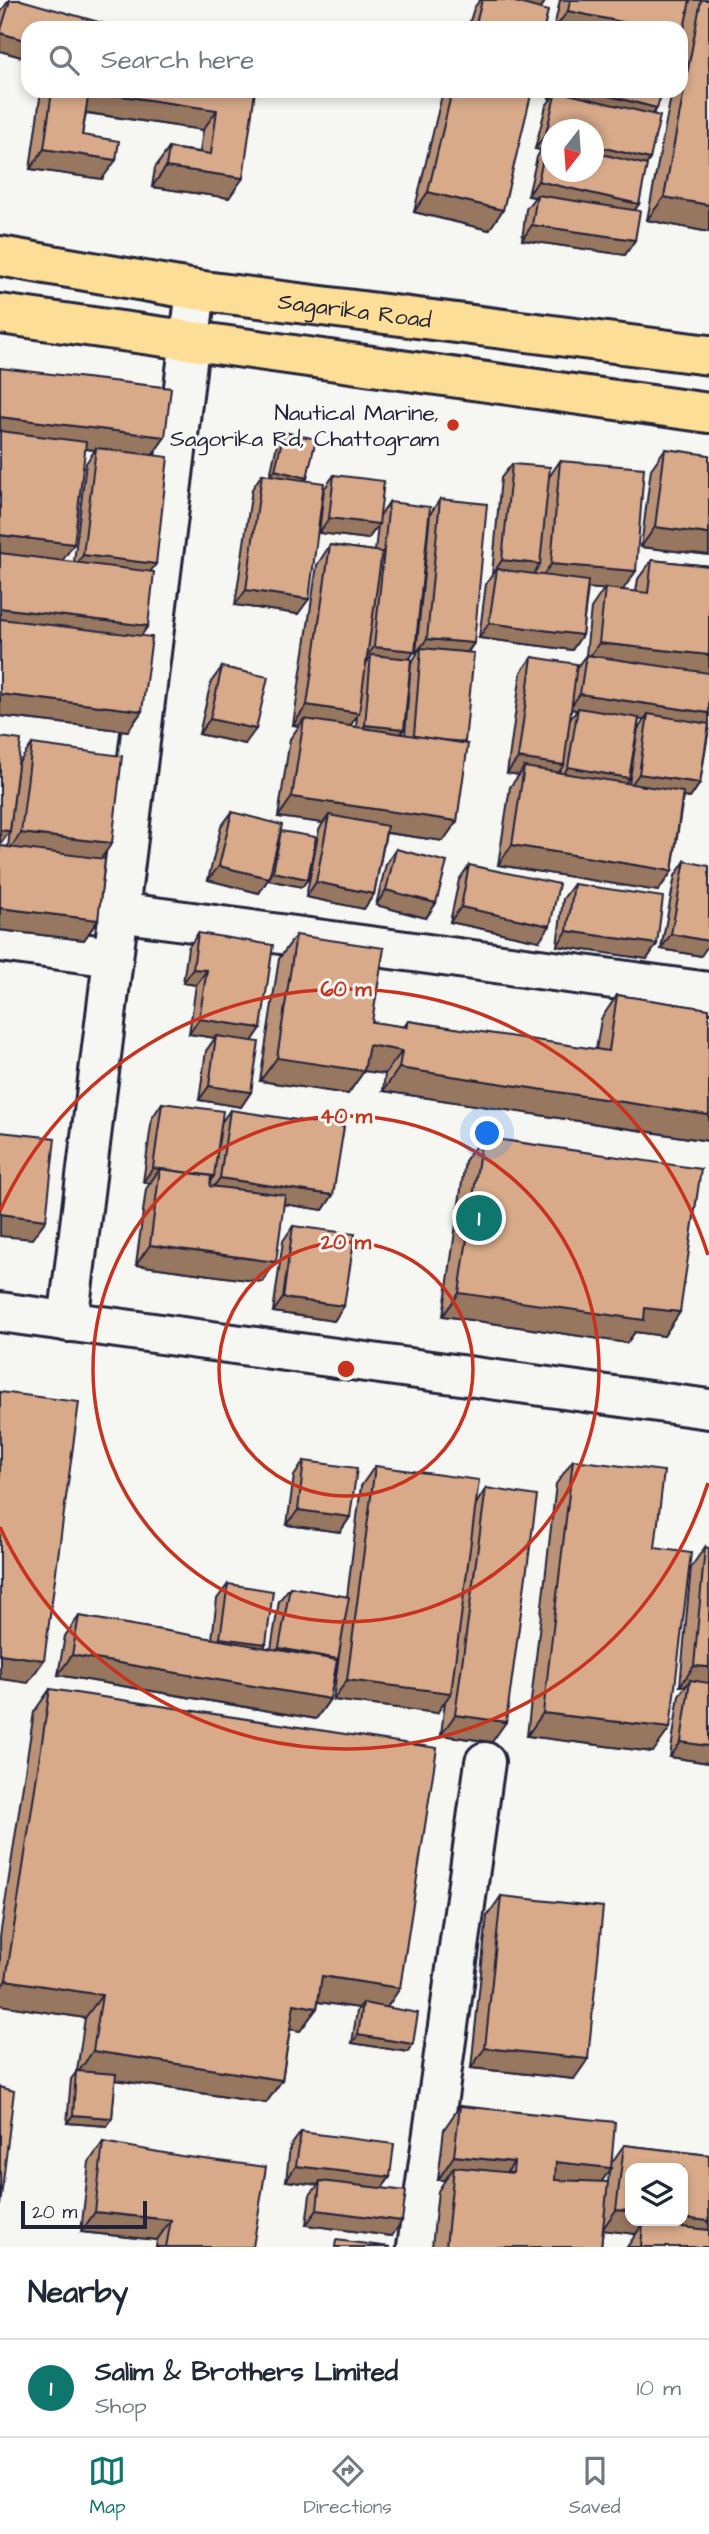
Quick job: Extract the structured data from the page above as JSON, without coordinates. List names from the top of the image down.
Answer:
{
  "streets": {
    "main road": ["Sagarika Road"]
  },
  "places": ["Nautical Marine, Sagorika Rd, Chattogram"],
  "scale_bar": "20 m",
  "north": "bottom",
  "page": {
    "search": "Search here",
    "pins": "1",
    "scale": "20 m",
    "heading": "Nearby",
    "list": [
      {
        "mark": "1",
        "name": "Salim & Brothers Limited",
        "note": "Shop",
        "value": "10 m"
      }
    ],
    "nav": ["Map", "Directions", "Saved"]
  },
  "rings": ["60 m", "40 m", "20 m"]
}
